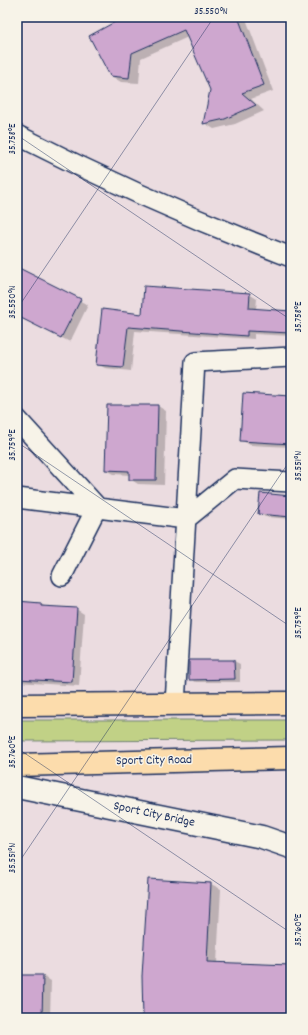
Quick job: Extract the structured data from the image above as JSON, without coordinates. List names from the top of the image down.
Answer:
{
  "streets": {
    "main road": ["Sport City Road", "Sport City Bridge"]
  },
  "coordinates": [
    "35.550°N",
    "35.758°E",
    "35.759°E",
    "35.551°N",
    "35.760°E"
  ]
}
